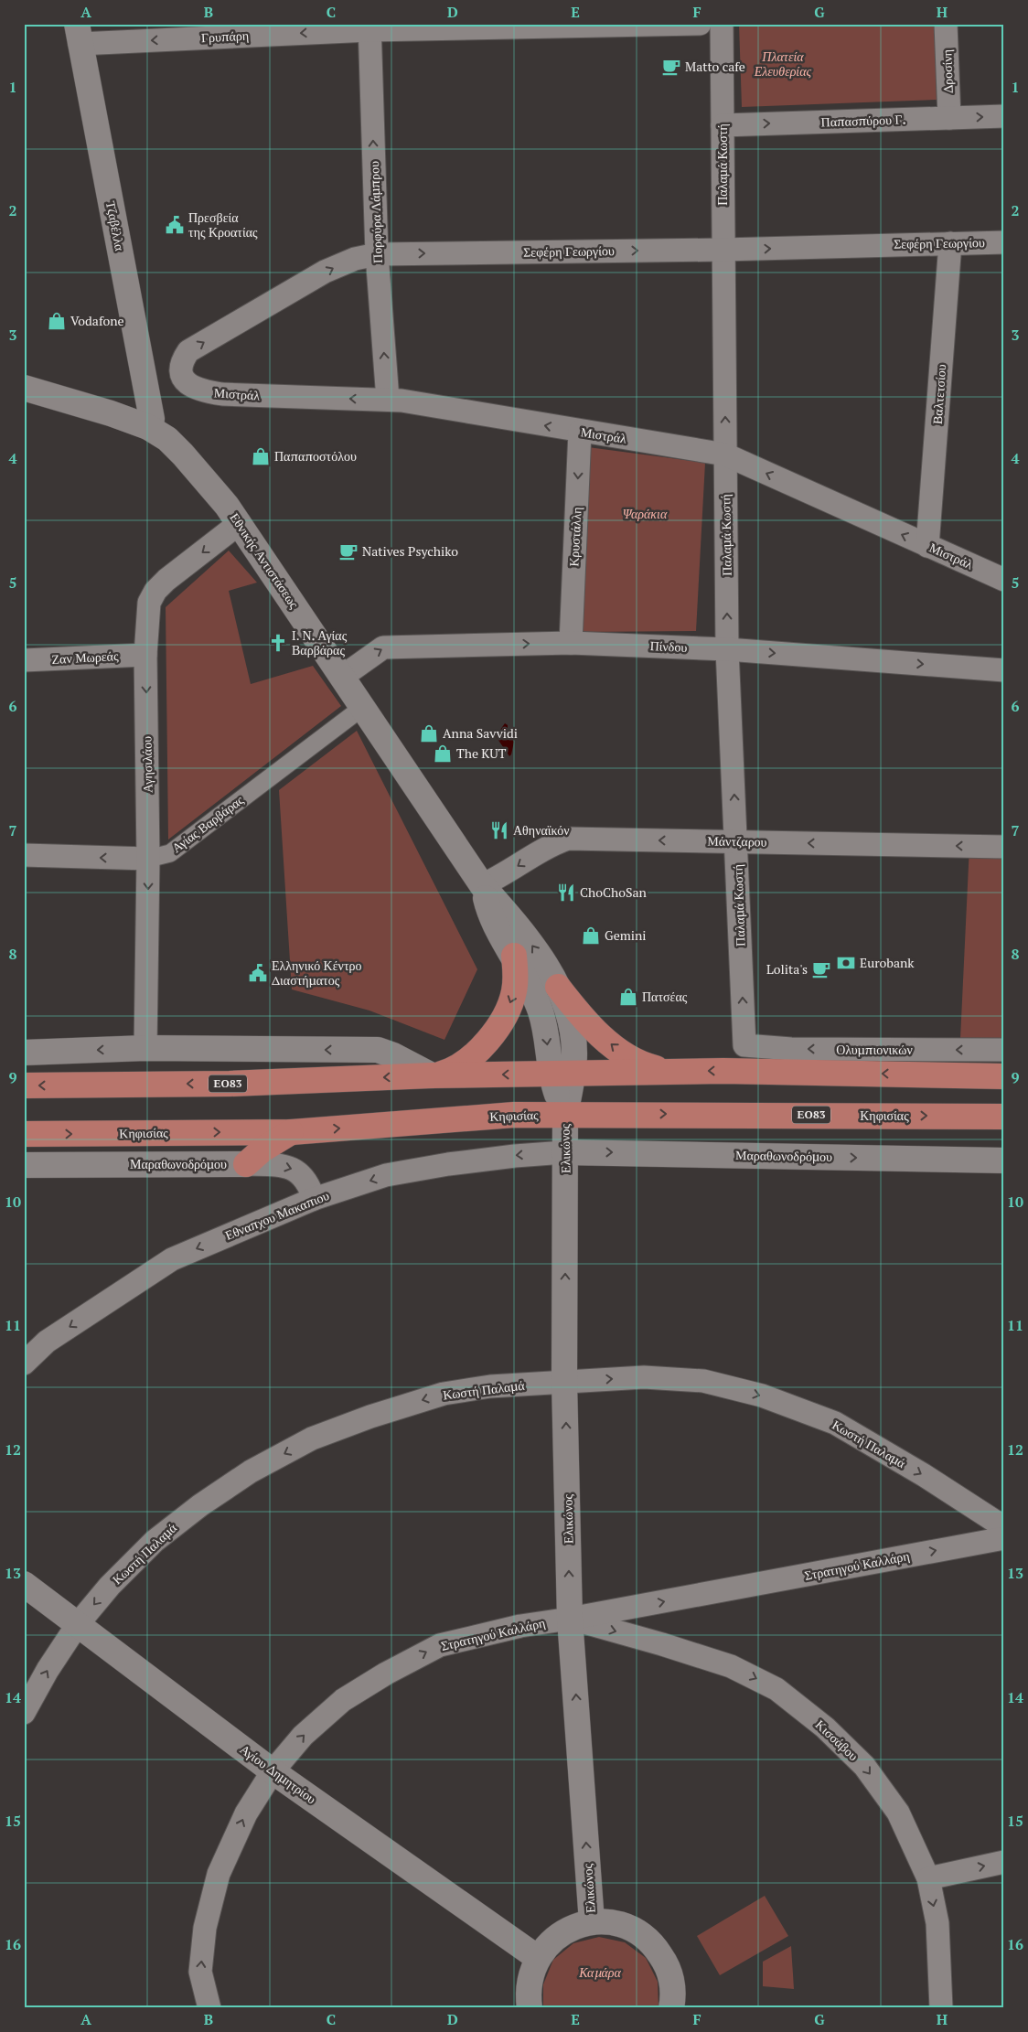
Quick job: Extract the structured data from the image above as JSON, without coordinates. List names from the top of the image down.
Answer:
{
  "streets": {
    "main road": ["ΕΟ83", "Κηφισίας"],
    "street": [
      "Γρυπάρη",
      "Δροσίνη",
      "Παπασπύρου Γ.",
      "Παλαμά Κωστή",
      "Πορφύρα Λάμπρου",
      "Τζαβέλλα",
      "Σεφέρη Γεωργίου",
      "Μιστράλ",
      "Βαλτετσίου",
      "Κρυστάλλη",
      "Εθνικής Αντιστάσεως",
      "Πίνδου",
      "Ζαν Μωρεάς",
      "Αγησιλάου",
      "Αγίας Βαρβάρας",
      "Μάντζαρου",
      "Ολυμπιονικών",
      "Ελικώνος",
      "Μαραθωνοδρόμου",
      "Εθναπχου Μακαπιου",
      "Κωστή Παλαμά",
      "Στρατηγού Καλλάρη",
      "Κισσάβου",
      "Αγίου Δημητρίου"
    ]
  },
  "crossings": [
    ["Γρυπάρη", "Πορφύρα Λάμπρου"],
    ["Γρυπάρη", "Τζαβέλλα"],
    ["Δροσίνη", "Παπασπύρου Γ."],
    ["Παπασπύρου Γ.", "Παλαμά Κωστή"],
    ["Παλαμά Κωστή", "Σεφέρη Γεωργίου"],
    ["Παλαμά Κωστή", "Μιστράλ"],
    ["Παλαμά Κωστή", "Πίνδου"],
    ["Παλαμά Κωστή", "Μάντζαρου"],
    ["Παλαμά Κωστή", "Ολυμπιονικών"],
    ["Πορφύρα Λάμπρου", "Σεφέρη Γεωργίου"],
    ["Πορφύρα Λάμπρου", "Μιστράλ"],
    ["Τζαβέλλα", "Εθνικής Αντιστάσεως"],
    ["Σεφέρη Γεωργίου", "Μιστράλ"],
    ["Σεφέρη Γεωργίου", "Βαλτετσίου"],
    ["Μιστράλ", "Βαλτετσίου"],
    ["Μιστράλ", "Κρυστάλλη"],
    ["Κρυστάλλη", "Πίνδου"],
    ["Εθνικής Αντιστάσεως", "Πίνδου"],
    ["Εθνικής Αντιστάσεως", "Αγησιλάου"],
    ["Εθνικής Αντιστάσεως", "Αγίας Βαρβάρας"],
    ["Εθνικής Αντιστάσεως", "Μάντζαρου"],
    ["Εθνικής Αντιστάσεως", "ΕΟ83"],
    ["Εθνικής Αντιστάσεως", "Κηφισίας"],
    ["Εθνικής Αντιστάσεως", "Ελικώνος"],
    ["Ζαν Μωρεάς", "Αγησιλάου"],
    ["Αγησιλάου", "Αγίας Βαρβάρας"],
    ["Κηφισίας", "Ελικώνος"],
    ["Ελικώνος", "Μαραθωνοδρόμου"],
    ["Ελικώνος", "Εθναπχου Μακαπιου"],
    ["Ελικώνος", "Κωστή Παλαμά"],
    ["Ελικώνος", "Στρατηγού Καλλάρη"],
    ["Ελικώνος", "Κισσάβου"],
    ["Μαραθωνοδρόμου", "Εθναπχου Μακαπιου"],
    ["Κωστή Παλαμά", "Αγίου Δημητρίου"],
    ["Στρατηγού Καλλάρη", "Κισσάβου"],
    ["Στρατηγού Καλλάρη", "Αγίου Δημητρίου"]
  ],
  "one_way": [
    "Γρυπάρη",
    "Παπασπύρου Γ.",
    "Παλαμά Κωστή",
    "Πορφύρα Λάμπρου",
    "Σεφέρη Γεωργίου",
    "Μιστράλ",
    "Κρυστάλλη",
    "Πίνδου",
    "Αγησιλάου",
    "Μάντζαρου",
    "Ολυμπιονικών",
    "Ελικώνος",
    "Εθναπχου Μακαπιου",
    "Στρατηγού Καλλάρη",
    "Κισσάβου"
  ],
  "parks": ["Πλατεία Ελευθερίας", "Ψαράκια", "Καμάρα"],
  "places": {
    "cafe": ["Matto cafe", "Natives Psychiko", "Lolita's"],
    "public building": ["Πρεσβεία της Κροατίας", "Ελληνικό Κέντρο Διαστήματος"],
    "shop": [
      "Vodafone",
      "Παπαποστόλου",
      "Anna Savvidi",
      "The KUT",
      "Gemini",
      "Πατσέας"
    ],
    "church": ["Ι. Ν. Αγίας Βαρβάρας"],
    "restaurant": ["Αθηναϊκόν", "ChoChoSan"],
    "bank": ["Eurobank"]
  },
  "grid": {
    "columns": [
      "A",
      "B",
      "C",
      "D",
      "E",
      "F",
      "G",
      "H"
    ],
    "rows": [
      "1",
      "2",
      "3",
      "4",
      "5",
      "6",
      "7",
      "8",
      "9",
      "10",
      "11",
      "12",
      "13",
      "14",
      "15",
      "16"
    ]
  }
}
